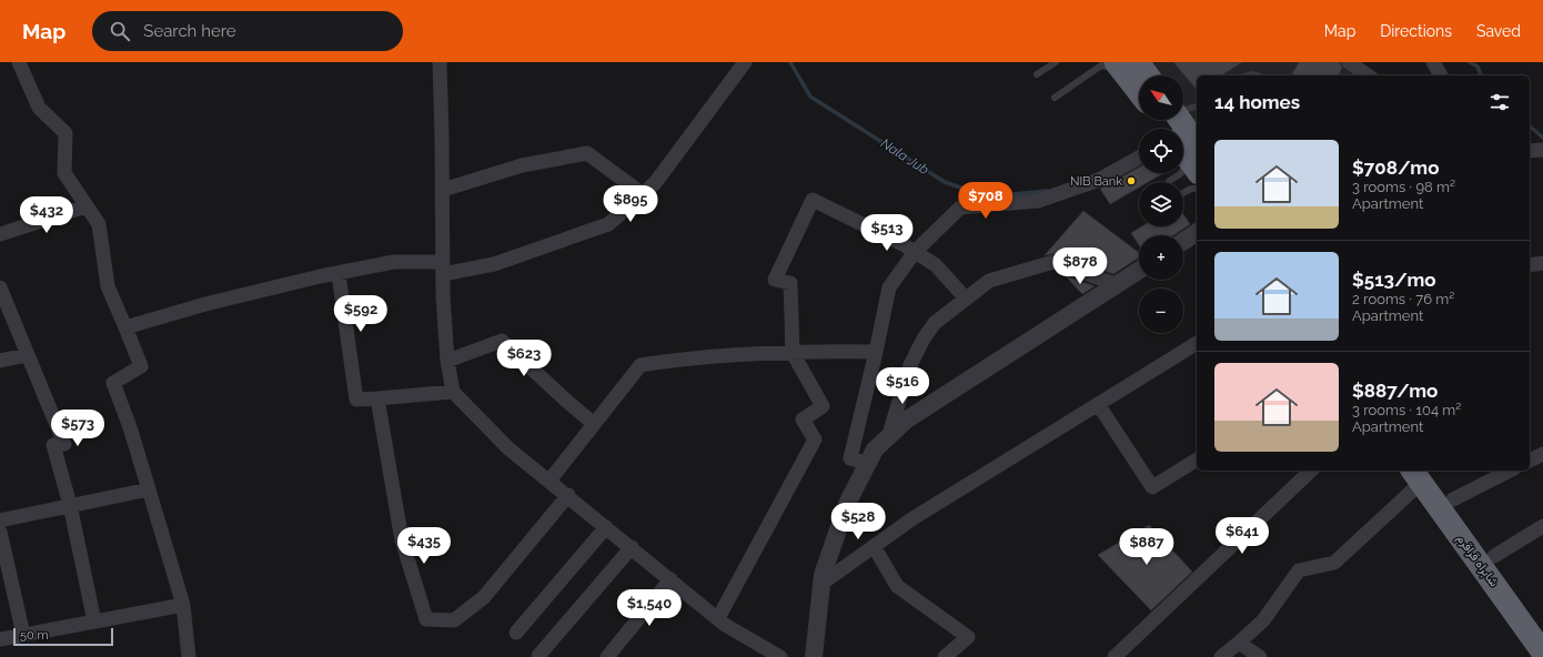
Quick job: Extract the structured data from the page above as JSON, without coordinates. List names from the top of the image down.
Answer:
{
  "streets": {
    "highway": ["شاہراہ قراقرم"]
  },
  "water": ["Nala Jub"],
  "places": ["NIB Bank"],
  "scale_bar": "50 m",
  "north": "top left",
  "page": {
    "header": "Map",
    "search": "Search here",
    "nav": ["Map", "Directions", "Saved"],
    "map_buttons": ["+", "−"],
    "heading": "14 homes",
    "list": [
      {
        "name": "$708/mo",
        "note": "3 rooms · 98 m² · Apartment"
      },
      {
        "name": "$513/mo",
        "note": "2 rooms · 76 m² · Apartment"
      },
      {
        "name": "$887/mo",
        "note": "3 rooms · 104 m² · Apartment"
      }
    ],
    "price": [
      "$708",
      "$895",
      "$432",
      "$513",
      "$878",
      "$592",
      "$623",
      "$516",
      "$573",
      "$528",
      "$641",
      "$435",
      "$887",
      "$1,540"
    ],
    "scale": "50 m"
  }
}
